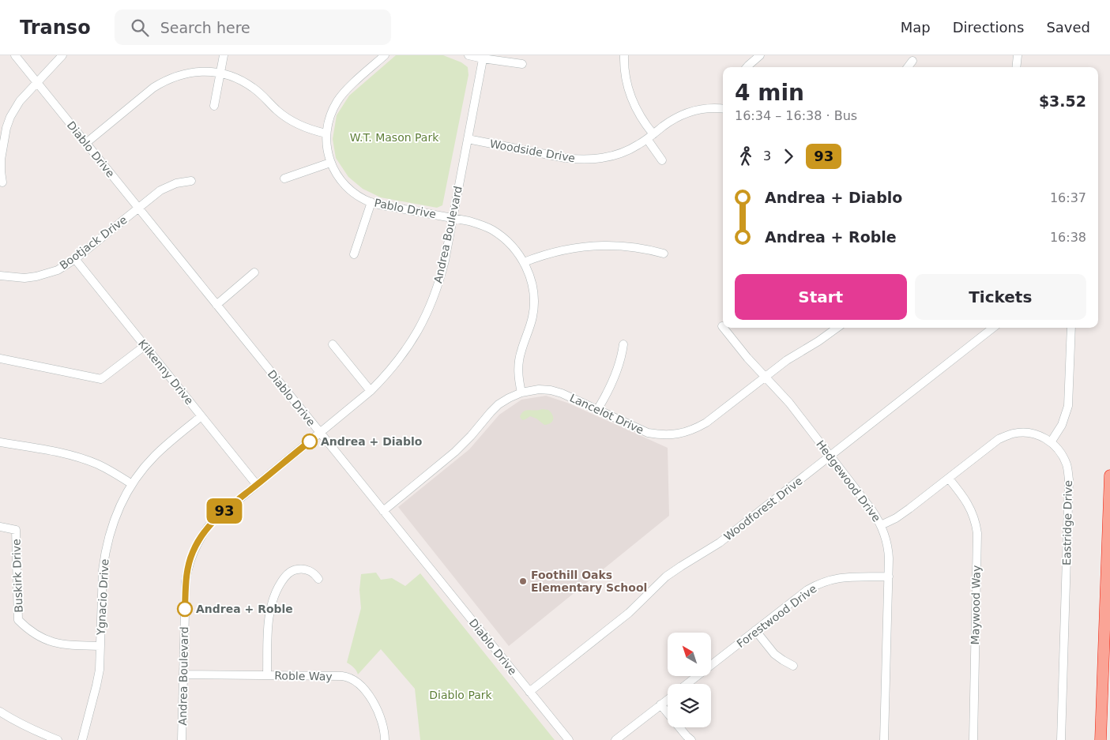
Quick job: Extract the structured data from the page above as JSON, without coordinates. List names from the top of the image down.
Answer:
{
  "streets": {
    "street": [
      "Diablo Drive",
      "Woodside Drive",
      "Pablo Drive",
      "Andrea Boulevard",
      "Bootjack Drive",
      "Kilkenny Drive",
      "Lancelot Drive",
      "Hedgewood Drive",
      "Woodforest Drive",
      "Eastridge Drive",
      "Buskirk Drive",
      "Ygnacio Drive",
      "Maywood Way",
      "Forestwood Drive",
      "Roble Way"
    ]
  },
  "crossings": [
    ["Diablo Drive", "Andrea Boulevard"],
    ["Diablo Drive", "Bootjack Drive"],
    ["Diablo Drive", "Lancelot Drive"],
    ["Diablo Drive", "Woodforest Drive"],
    ["Woodside Drive", "Andrea Boulevard"],
    ["Pablo Drive", "Andrea Boulevard"],
    ["Pablo Drive", "Lancelot Drive"],
    ["Andrea Boulevard", "Kilkenny Drive"],
    ["Andrea Boulevard", "Roble Way"],
    ["Bootjack Drive", "Kilkenny Drive"],
    ["Kilkenny Drive", "Ygnacio Drive"],
    ["Lancelot Drive", "Hedgewood Drive"],
    ["Hedgewood Drive", "Woodforest Drive"],
    ["Hedgewood Drive", "Eastridge Drive"],
    ["Hedgewood Drive", "Forestwood Drive"],
    ["Eastridge Drive", "Maywood Way"],
    ["Buskirk Drive", "Ygnacio Drive"]
  ],
  "parks": ["W.T. Mason Park", "Diablo Park"],
  "places": ["Andrea + Diablo", "Foothill Oaks Elementary School", "Andrea + Roble"],
  "lines": ["bus line 93"],
  "north": "top left",
  "page": {
    "header": "Transo",
    "search": "Search here",
    "nav": ["Map", "Directions", "Saved"],
    "on_map": "93",
    "heading": ["4 min", "16:34 – 16:38 · Bus", "$3.52"],
    "legs": ["3", "93"],
    "list": [
      {
        "name": "Andrea + Diablo",
        "value": "16:37"
      },
      {
        "name": "Andrea + Roble",
        "value": "16:38"
      }
    ],
    "buttons": ["Start", "Tickets"]
  }
}
